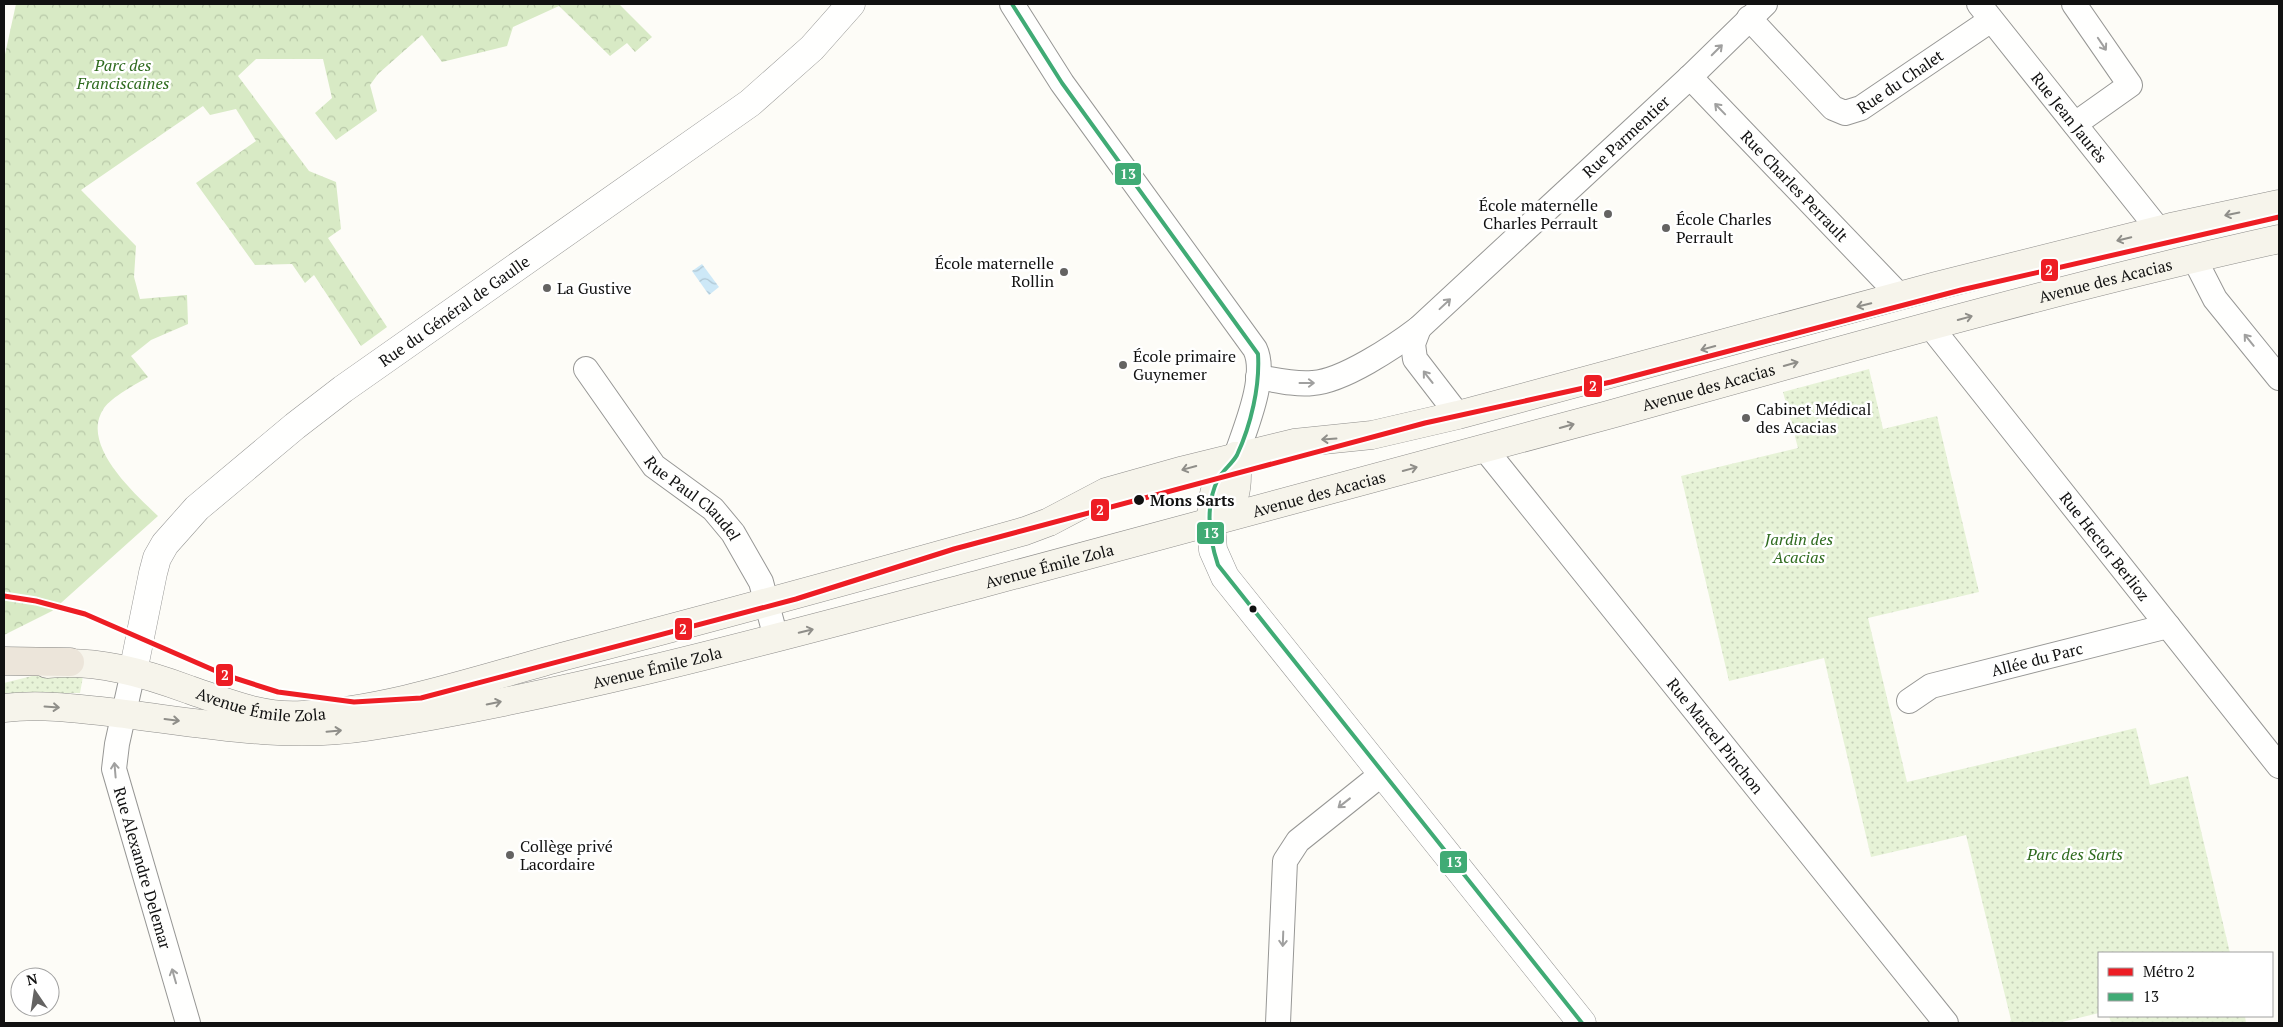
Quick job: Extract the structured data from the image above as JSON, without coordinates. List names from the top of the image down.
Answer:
{
  "streets": {
    "main road": ["Rue Jean Jaurès", "Avenue des Acacias", "Avenue Émile Zola"],
    "street": [
      "Rue du Chalet",
      "Rue Parmentier",
      "Rue Charles Perrault",
      "Rue du Général de Gaulle",
      "Rue Paul Claudel",
      "Rue Hector Berlioz",
      "Allée du Parc",
      "Rue Marcel Pinchon",
      "Rue Alexandre Delemar"
    ]
  },
  "crossings": [
    ["Rue du Chalet", "Rue Jean Jaurès"],
    ["Rue du Chalet", "Rue Parmentier"],
    ["Rue Jean Jaurès", "Avenue des Acacias"],
    ["Rue Parmentier", "Rue Charles Perrault"],
    ["Avenue des Acacias", "Rue Hector Berlioz"],
    ["Avenue des Acacias", "Avenue Émile Zola"],
    ["Avenue des Acacias", "Rue Marcel Pinchon"],
    ["Rue du Général de Gaulle", "Avenue Émile Zola"],
    ["Rue du Général de Gaulle", "Rue Alexandre Delemar"],
    ["Rue Paul Claudel", "Avenue Émile Zola"],
    ["Rue Hector Berlioz", "Allée du Parc"],
    ["Avenue Émile Zola", "Rue Alexandre Delemar"]
  ],
  "one_way": ["Rue Parmentier", "Rue Charles Perrault", "Rue Alexandre Delemar"],
  "parks": ["Parc des Franciscaines", "Jardin des Acacias", "Parc des Sarts"],
  "places": [
    "École maternelle Charles Perrault",
    "École Charles Perrault",
    "École maternelle Rollin",
    "La Gustive",
    "École primaire Guynemer",
    "Cabinet Médical des Acacias",
    "Mons Sarts",
    "Collège privé Lacordaire"
  ],
  "lines": ["transit line 13", "metro line 2"],
  "legend": ["Métro 2", "13"],
  "north": "top"
}
